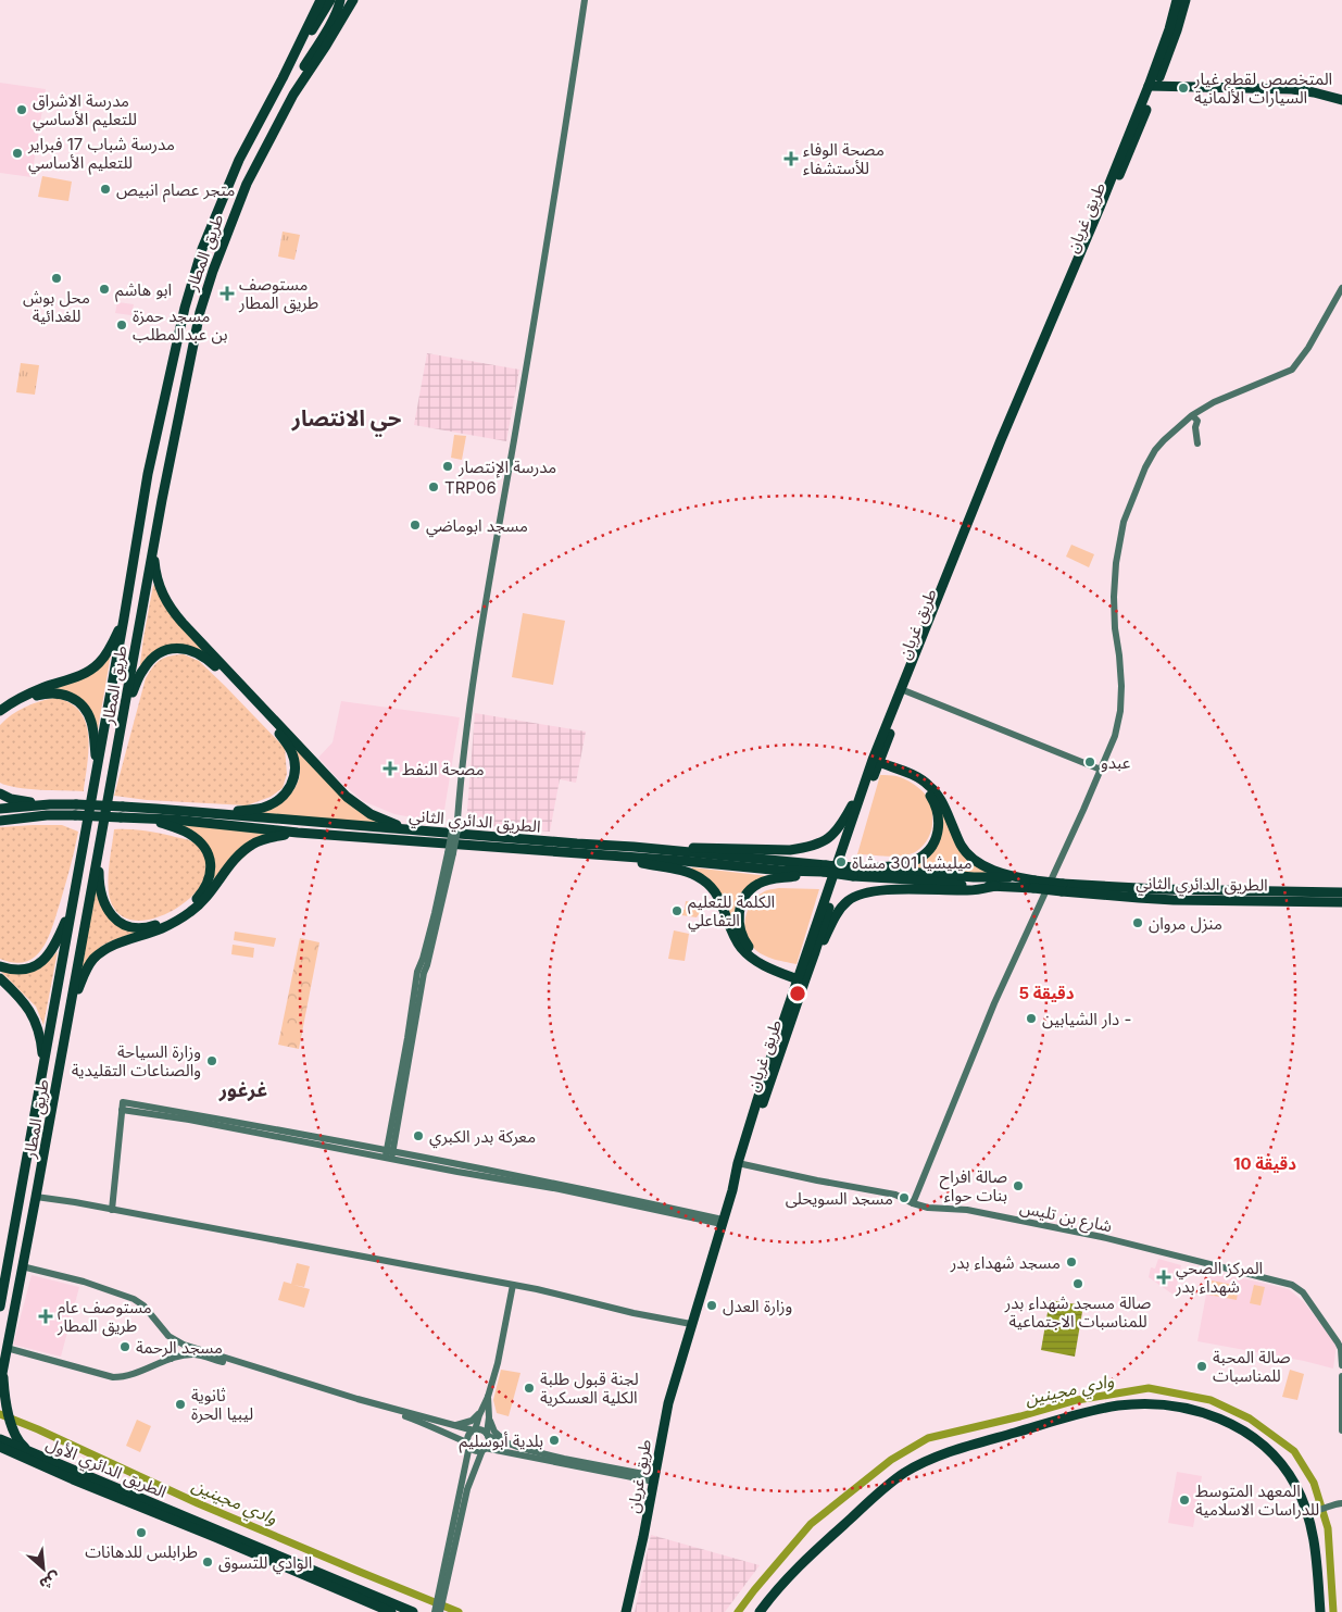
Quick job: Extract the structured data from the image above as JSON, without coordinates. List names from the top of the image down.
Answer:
{
  "streets": {
    "highway": [
      "طريق غريان",
      "طريق المطار",
      "الطريق الدائري الثاني",
      "الطريق الدائري الأول"
    ],
    "street": ["شارع بن تليس"]
  },
  "crossings": [
    ["طريق غريان", "شارع بن تليس"]
  ],
  "districts": ["حي الانتصار", "غرغور"],
  "water": ["وادي مجينين"],
  "places": {
    "other": [
      "المتخصص لقطع غيار السيارات الألمانية",
      "مدرسة الاشراق للتعليم الأساسي",
      "مدرسة شباب 17 فبراير للتعليم الأساسي",
      "متجر عصام انبيص",
      "محل بوش للغدائية",
      "ابو هاشم",
      "مسجد حمزة بن عبدالمطلب",
      "مدرسة الإنتصار",
      "TRP06",
      "مسجد ابوماضي",
      "عبدو",
      "ميليشيا 301 مشاة",
      "الكلمة للتعليم التفاعلي",
      "منزل مروان",
      "دار الشيابين -",
      "وزارة السياحة والصناعات التقليدية",
      "معركة بدر الكبري",
      "صالة افراح بنات حواء",
      "مسجد السويحلى",
      "مسجد شهداء بدر",
      "صالة مسجد شهداء بدر للمناسبات الاجتماعية",
      "وزارة العدل",
      "مسجد الرحمة",
      "صالة المحبة للمناسبات",
      "لجنة قبول طلبة الكلية العسكرية",
      "ثانوية ليبيا الحرة",
      "بلدية أبوسليم",
      "المعهد المتوسط للدراسات الاسلامية",
      "طرابلس للدهانات",
      "الوادي للتسوق"
    ],
    "health": [
      "مصحة الوفاء للأستشفاء",
      "مستوصف طريق المطار",
      "مصحة النفط",
      "المركز الصحي شهداء بدر",
      "مستوصف عام طريق المطار"
    ]
  },
  "north": "bottom right",
  "rings": ["5 دقيقة", "10 دقيقة"]
}
